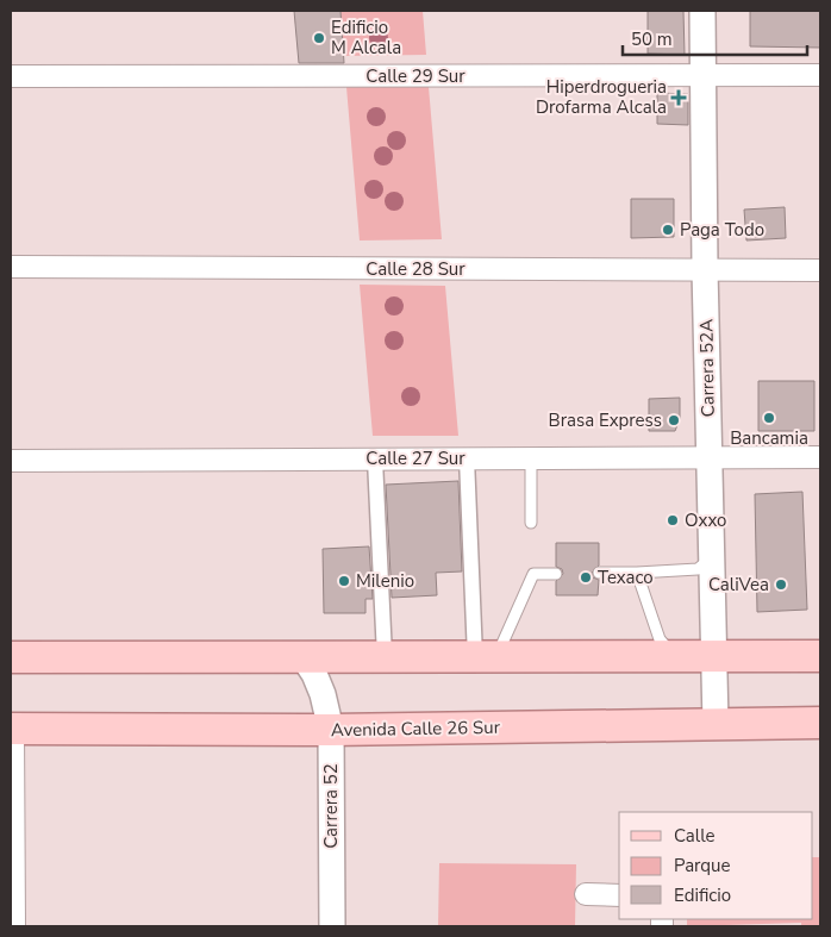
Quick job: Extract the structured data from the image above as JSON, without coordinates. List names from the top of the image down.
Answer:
{
  "streets": {
    "main road": ["Avenida Calle 26 Sur"],
    "street": [
      "Calle 29 Sur",
      "Calle 28 Sur",
      "Carrera 52A",
      "Calle 27 Sur",
      "Carrera 52"
    ]
  },
  "crossings": [
    ["Calle 29 Sur", "Carrera 52A"],
    ["Calle 28 Sur", "Carrera 52A"],
    ["Carrera 52A", "Calle 27 Sur"],
    ["Carrera 52A", "Avenida Calle 26 Sur"],
    ["Avenida Calle 26 Sur", "Carrera 52"]
  ],
  "places": {
    "other": [
      "Edificio M Alcala",
      "Paga Todo",
      "Bancamia",
      "Brasa Express",
      "Oxxo",
      "Texaco",
      "Milenio",
      "CaliVea"
    ],
    "health": ["Hiperdrogueria Drofarma Alcala"]
  },
  "legend": ["Calle", "Parque", "Edificio"],
  "scale_bar": "50 m"
}
